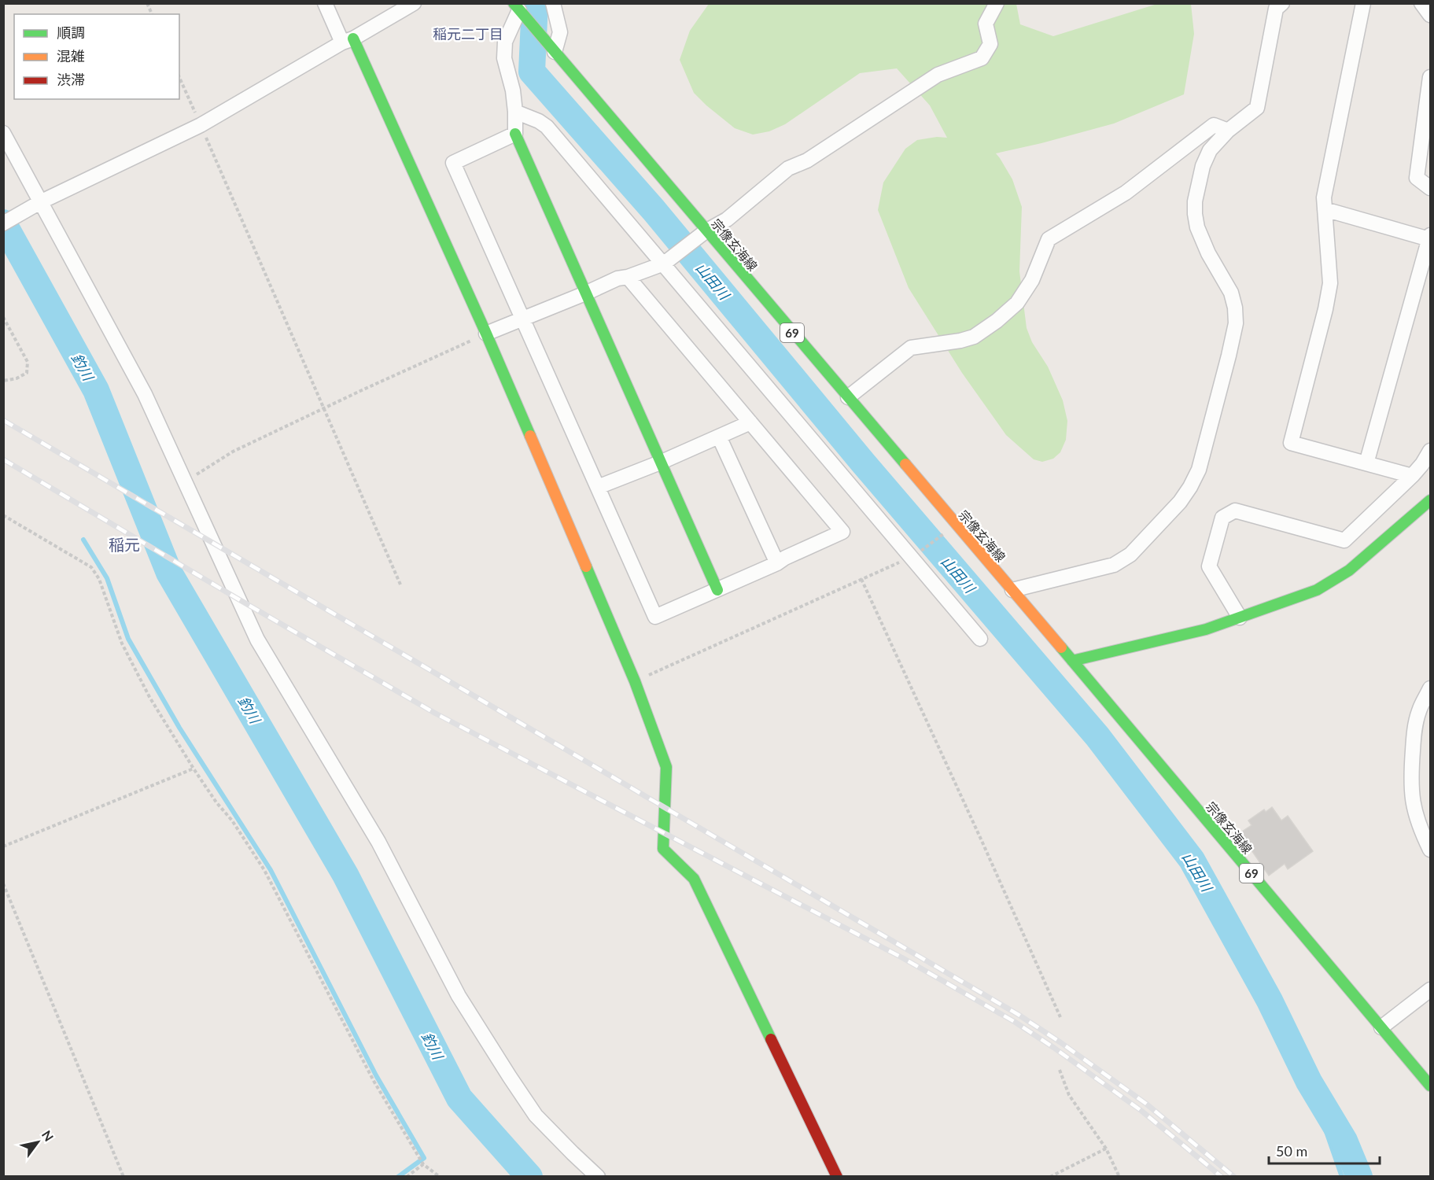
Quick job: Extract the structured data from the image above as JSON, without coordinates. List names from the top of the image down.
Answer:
{
  "streets": {
    "street": ["宗像玄海線", "69"]
  },
  "districts": ["稲元二丁目", "稲元"],
  "water": ["山田川", "釣川"],
  "legend": ["順調", "混雑", "渋滞"],
  "scale_bar": "50 m",
  "north": "top right"
}
